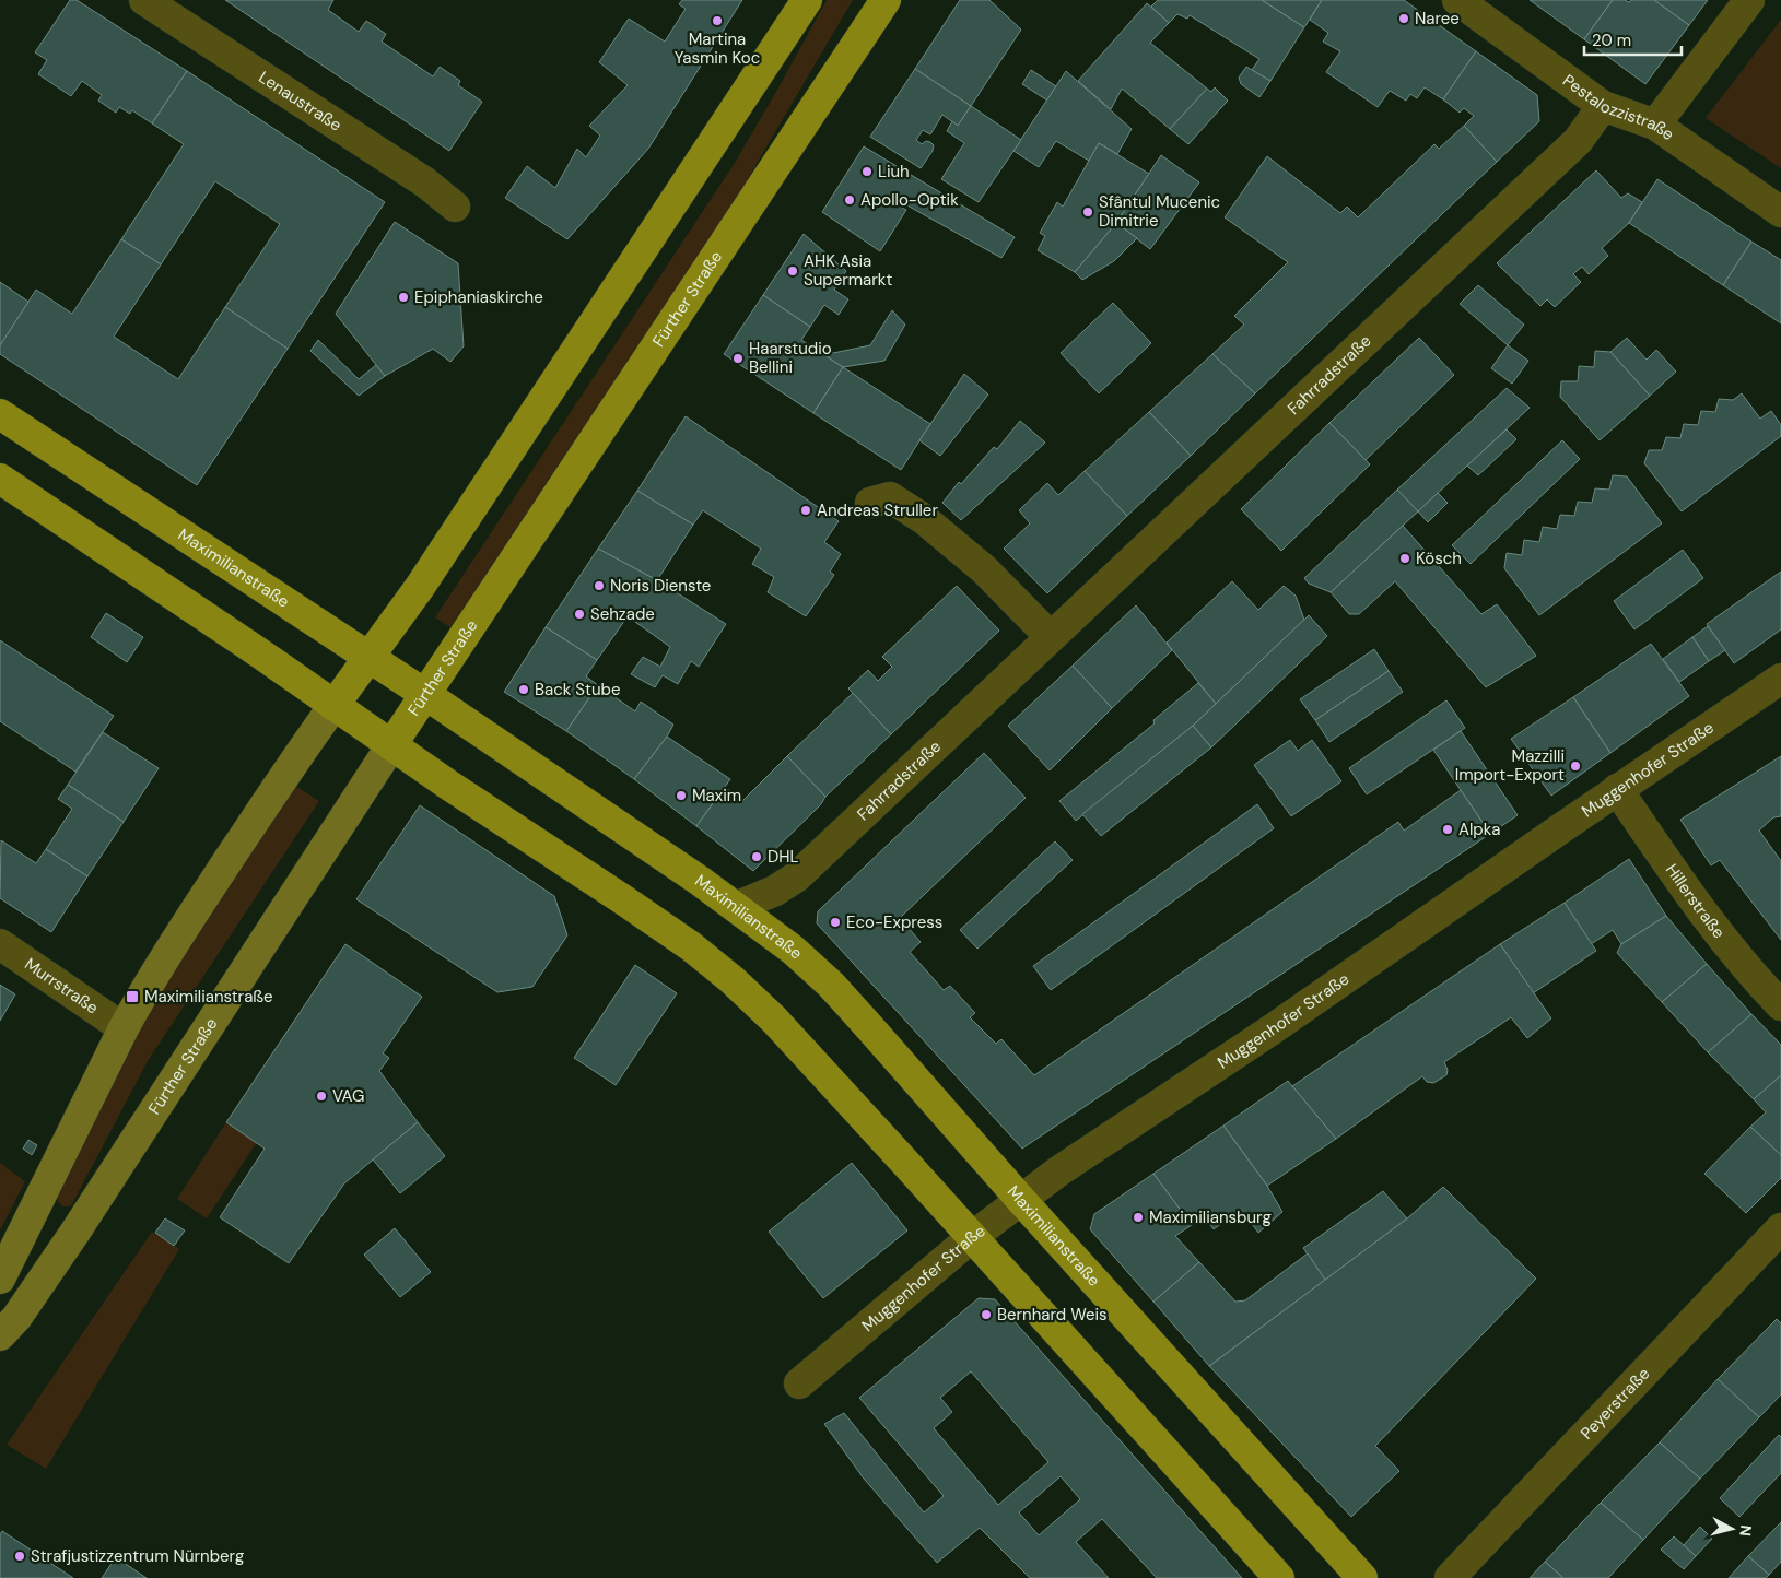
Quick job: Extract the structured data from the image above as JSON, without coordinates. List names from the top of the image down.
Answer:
{
  "streets": {
    "main road": ["Fürther Straße", "Maximilianstraße"],
    "street": [
      "Lenaustraße",
      "Pestalozzistraße",
      "Fahrradstraße",
      "Muggenhofer Straße",
      "Hillerstraße",
      "Murrstraße",
      "Peyerstraße"
    ]
  },
  "crossings": [
    ["Pestalozzistraße", "Fahrradstraße"],
    ["Fürther Straße", "Maximilianstraße"],
    ["Fahrradstraße", "Maximilianstraße"],
    ["Maximilianstraße", "Muggenhofer Straße"],
    ["Muggenhofer Straße", "Hillerstraße"]
  ],
  "places": {
    "other": [
      "Naree",
      "Martina Yasmin Koc",
      "Liuh",
      "Apollo-Optik",
      "Sfântul Mucenic Dimitrie",
      "AHK Asia Supermarkt",
      "Epiphaniaskirche",
      "Haarstudio Bellini",
      "Andreas Struller",
      "Kösch",
      "Noris Dienste",
      "Sehzade",
      "Back Stube",
      "Mazzilli Import-Export",
      "Maxim",
      "Alpka",
      "DHL",
      "Eco-Express",
      "VAG",
      "Maximiliansburg",
      "Bernhard Weis",
      "Strafjustizzentrum Nürnberg"
    ],
    "transit": ["Maximilianstraße"]
  },
  "scale_bar": "20 m",
  "north": "right"
}
